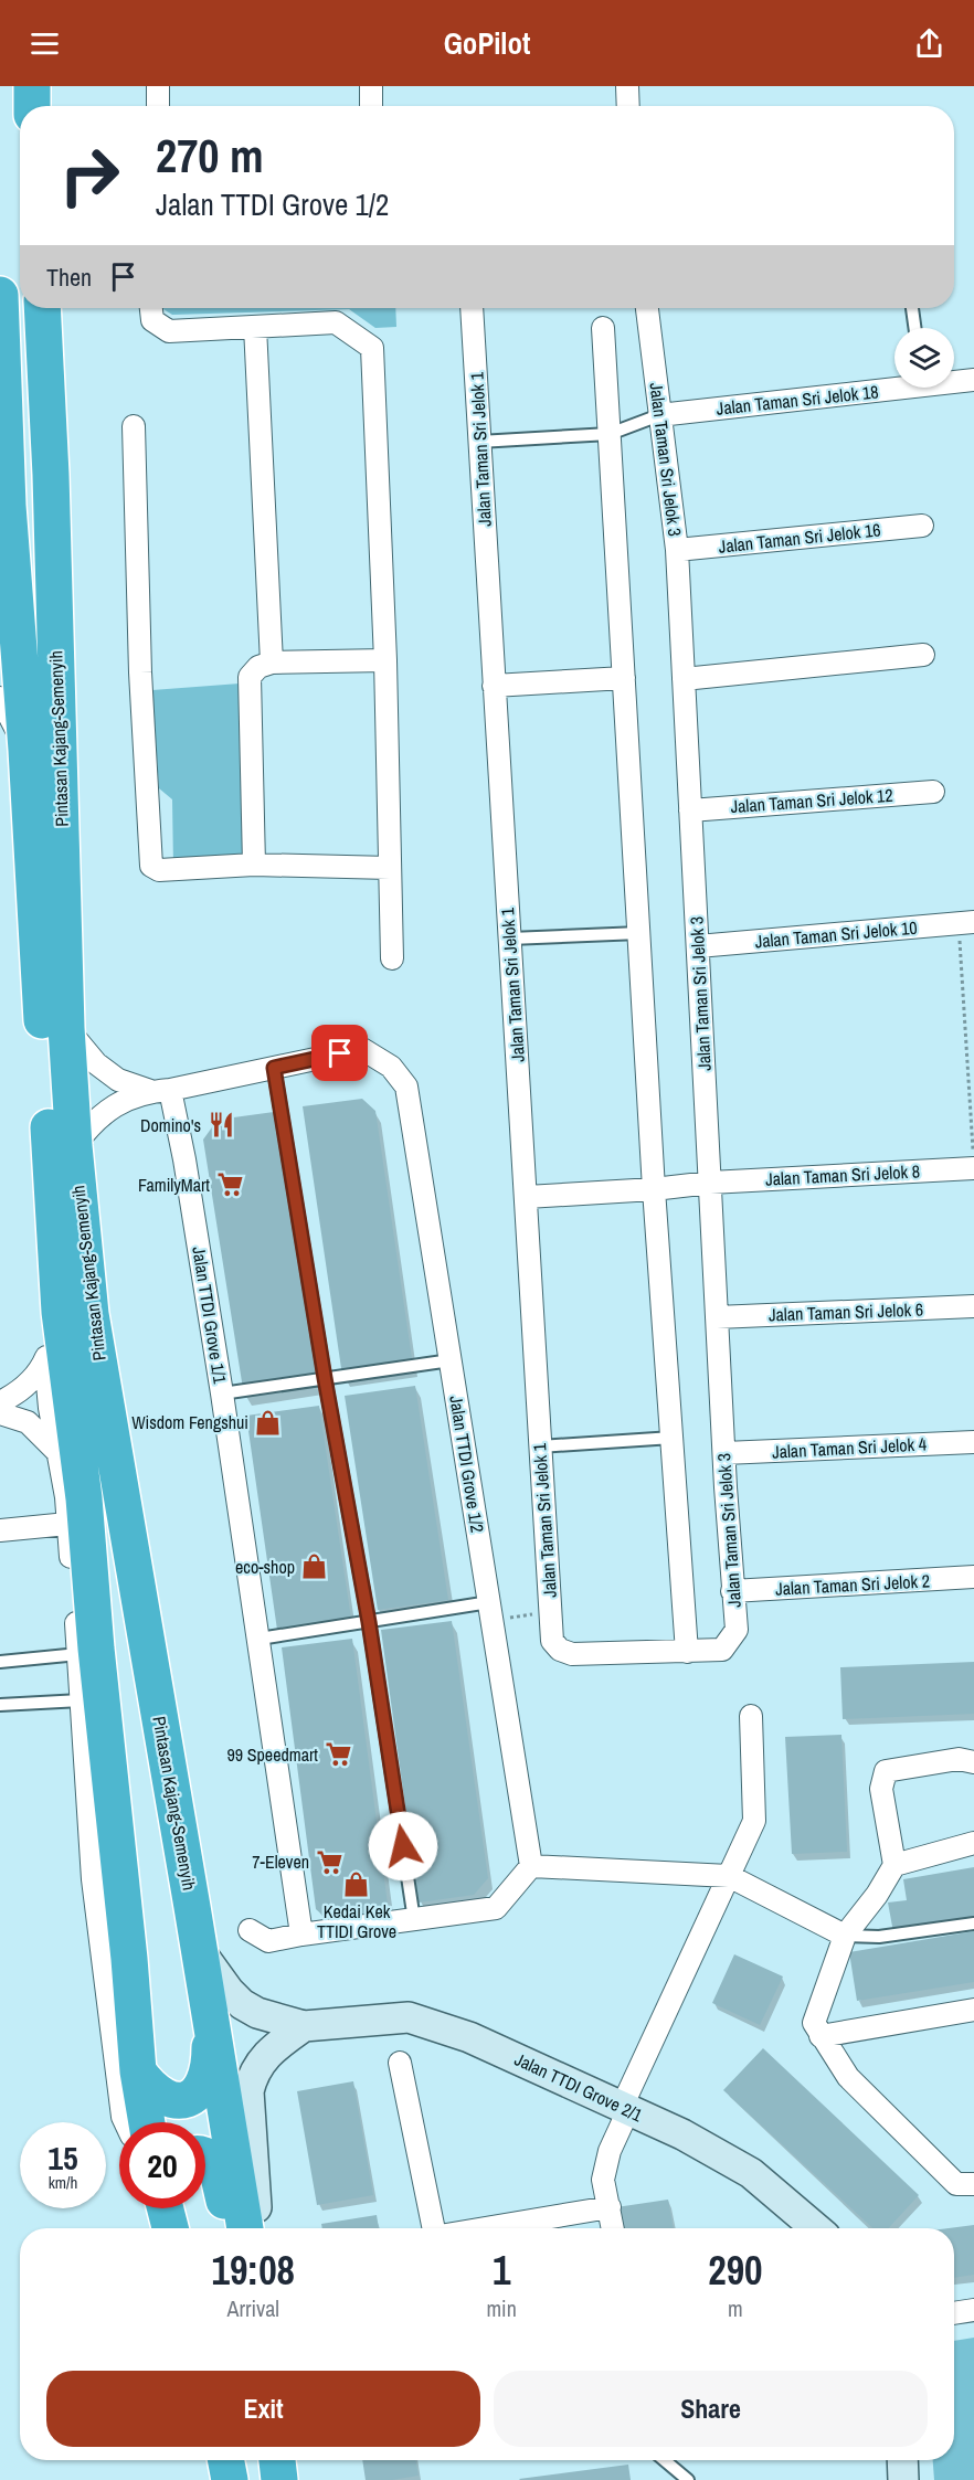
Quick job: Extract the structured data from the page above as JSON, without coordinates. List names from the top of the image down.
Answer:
{
  "streets": {
    "highway": ["Pintasan Kajang-Semenyih"],
    "street": [
      "Jalan Taman Sri Jelok 18",
      "Jalan Taman Sri Jelok 1",
      "Jalan Taman Sri Jelok 3",
      "Jalan Taman Sri Jelok 16",
      "Jalan Taman Sri Jelok 12",
      "Jalan Taman Sri Jelok 10",
      "Jalan Taman Sri Jelok 8",
      "Jalan Taman Sri Jelok 6",
      "Jalan TTDI Grove 1/1",
      "Jalan Taman Sri Jelok 4",
      "Jalan TTDI Grove 1/2",
      "Jalan Taman Sri Jelok 2",
      "Jalan TTDI Grove 2/1"
    ]
  },
  "crossings": [
    ["Jalan Taman Sri Jelok 18", "Jalan Taman Sri Jelok 3"],
    ["Jalan Taman Sri Jelok 1", "Jalan Taman Sri Jelok 3"],
    ["Jalan Taman Sri Jelok 1", "Jalan Taman Sri Jelok 8"],
    ["Jalan Taman Sri Jelok 3", "Jalan Taman Sri Jelok 16"],
    ["Jalan Taman Sri Jelok 3", "Jalan Taman Sri Jelok 12"],
    ["Jalan Taman Sri Jelok 3", "Jalan Taman Sri Jelok 10"],
    ["Jalan Taman Sri Jelok 3", "Jalan Taman Sri Jelok 8"],
    ["Jalan Taman Sri Jelok 3", "Jalan Taman Sri Jelok 6"],
    ["Jalan Taman Sri Jelok 3", "Jalan Taman Sri Jelok 4"],
    ["Jalan Taman Sri Jelok 3", "Jalan Taman Sri Jelok 2"],
    ["Pintasan Kajang-Semenyih", "Jalan TTDI Grove 1/2"],
    ["Pintasan Kajang-Semenyih", "Jalan TTDI Grove 2/1"],
    ["Jalan TTDI Grove 1/1", "Jalan TTDI Grove 1/2"]
  ],
  "places": {
    "restaurant": ["Domino's"],
    "supermarket": ["FamilyMart", "99 Speedmart", "7-Eleven"],
    "shop": ["Wisdom Fengshui", "eco-shop", "Kedai Kek TTIDI Grove"]
  },
  "page": {
    "header": "GoPilot",
    "turn": ["270 m", "Jalan TTDI Grove 1/2"],
    "then": "Then",
    "speed": "15 km/h",
    "limit": "20",
    "eta": [
      "19:08",
      "Arrival",
      "1",
      "min",
      "290",
      "m"
    ],
    "buttons": ["Exit", "Share"]
  }
}
